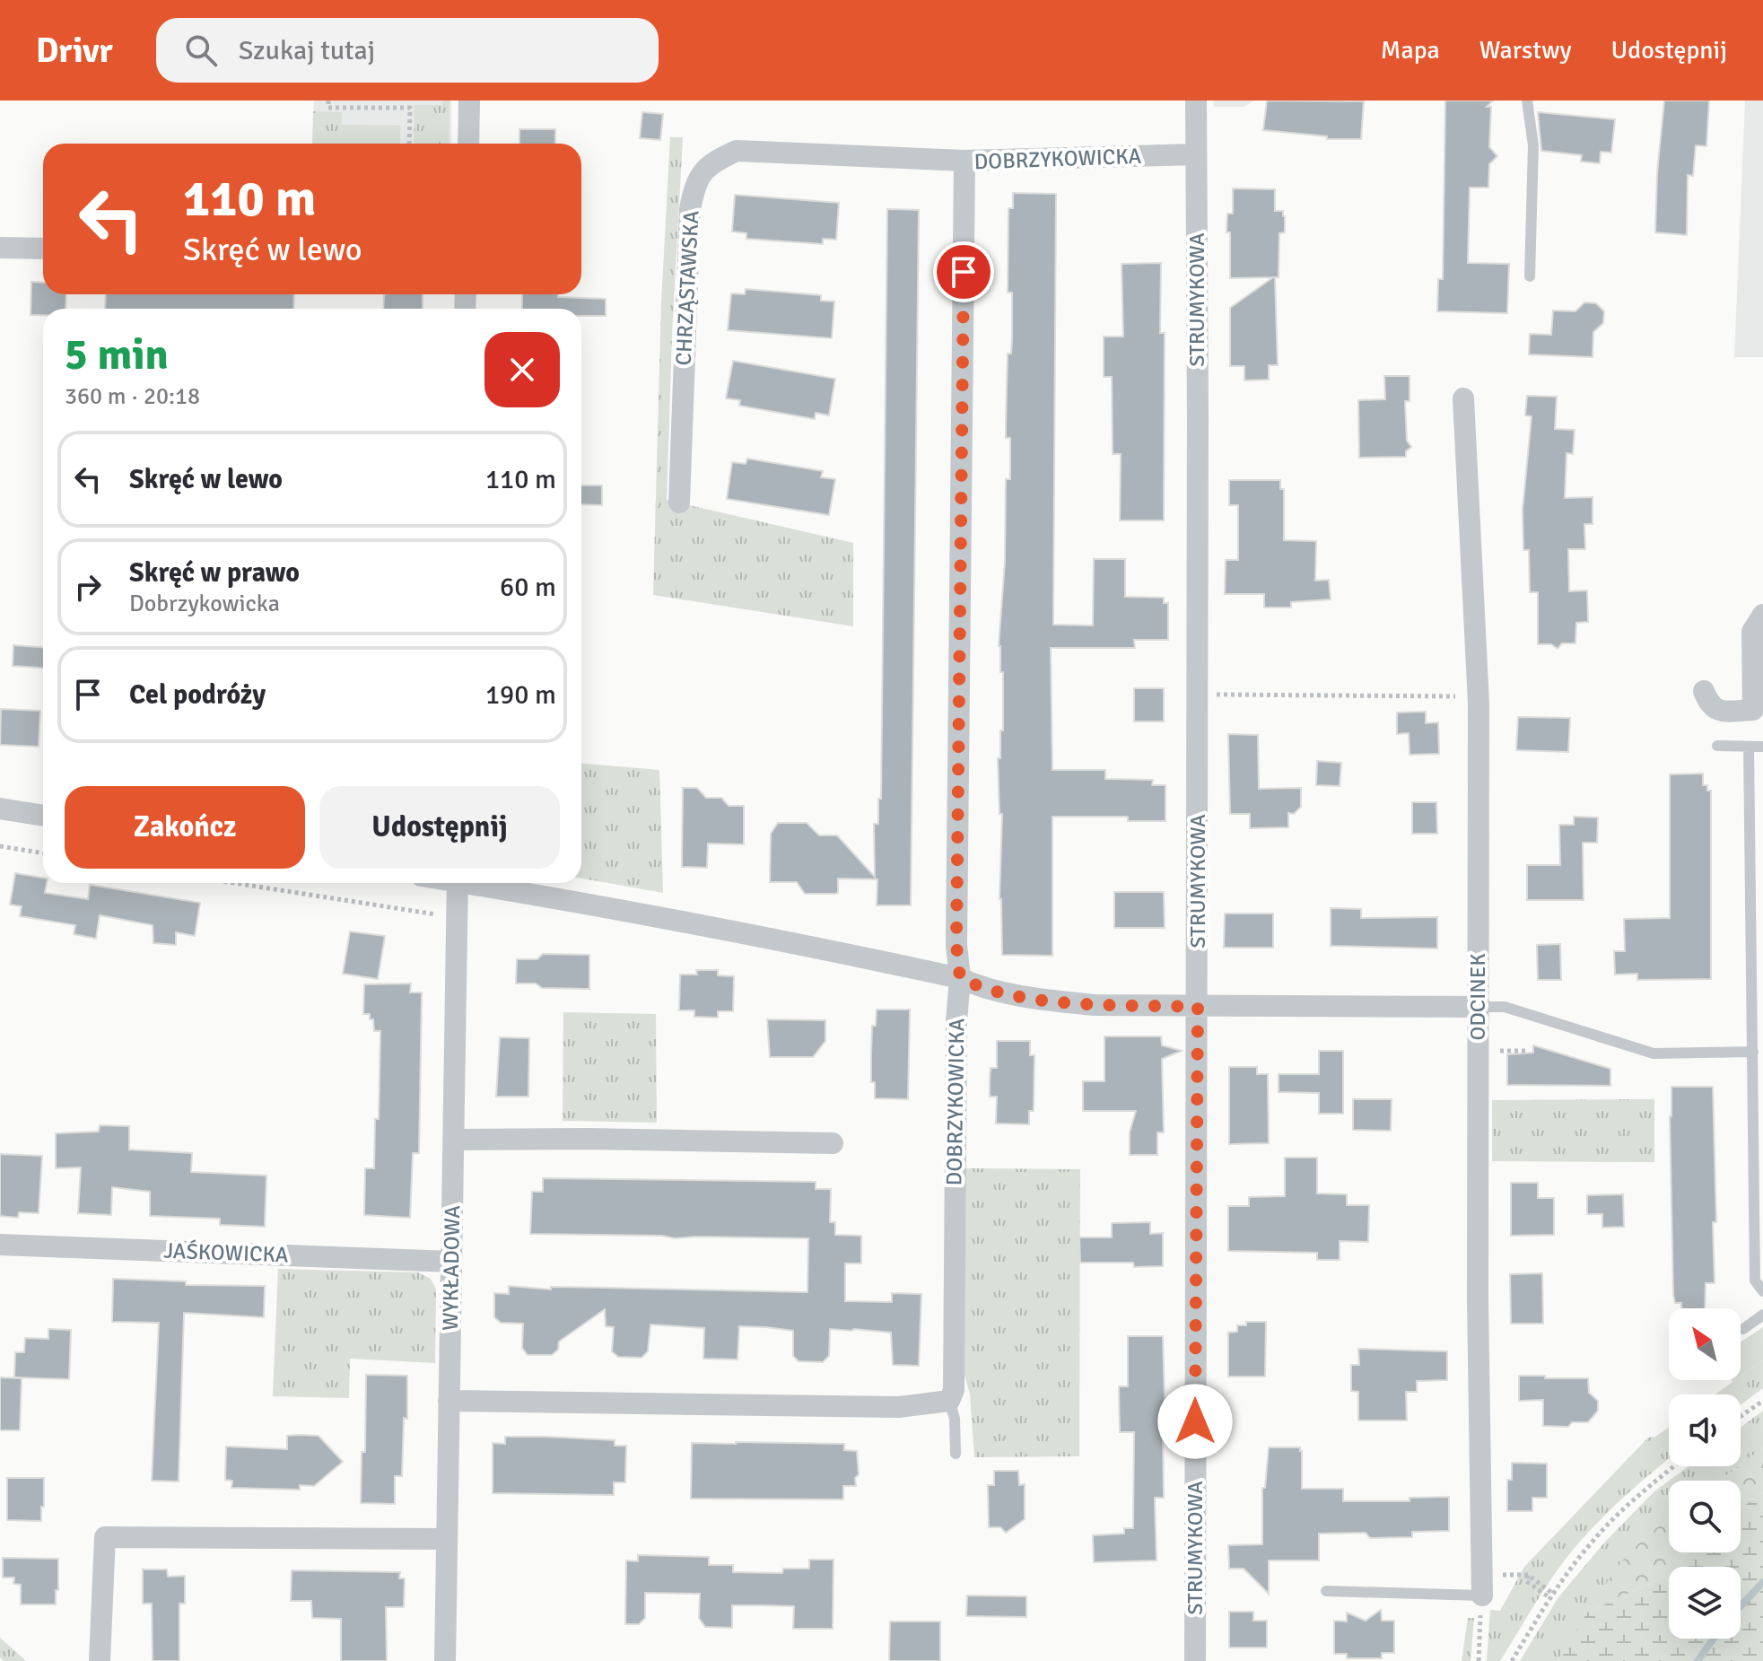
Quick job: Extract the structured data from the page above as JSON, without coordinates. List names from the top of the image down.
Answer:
{
  "streets": {
    "street": [
      "DOBRZYKOWICKA",
      "CHRZĄSTAWSKA",
      "STRUMYKOWA",
      "ODCINEK",
      "JAŚKOWICKA",
      "WYKŁADOWA"
    ]
  },
  "crossings": [
    ["DOBRZYKOWICKA", "CHRZĄSTAWSKA"],
    ["DOBRZYKOWICKA", "STRUMYKOWA"],
    ["JAŚKOWICKA", "WYKŁADOWA"]
  ],
  "north": "top left",
  "page": {
    "header": "Drivr",
    "search": "Szukaj tutaj",
    "nav": ["Mapa", "Warstwy", "Udostępnij"],
    "turn": ["110 m", "Skręć w lewo"],
    "heading": ["5 min", "360 m · 20:18"],
    "list": [
      {
        "name": "Skręć w lewo",
        "value": "110 m"
      },
      {
        "name": "Skręć w prawo",
        "note": "Dobrzykowicka",
        "value": "60 m"
      },
      {
        "name": "Cel podróży",
        "value": "190 m"
      }
    ],
    "buttons": ["Zakończ", "Udostępnij"]
  }
}
